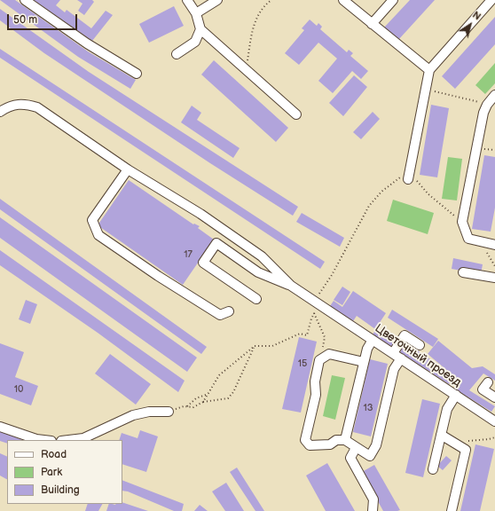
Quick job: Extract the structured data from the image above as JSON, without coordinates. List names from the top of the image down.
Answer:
{
  "streets": {
    "street": ["Цветочный проезд"]
  },
  "house_numbers": [
    "17",
    "15",
    "10",
    "13"
  ],
  "legend": ["Road", "Park", "Building"],
  "scale_bar": "50 m",
  "north": "top right"
}
